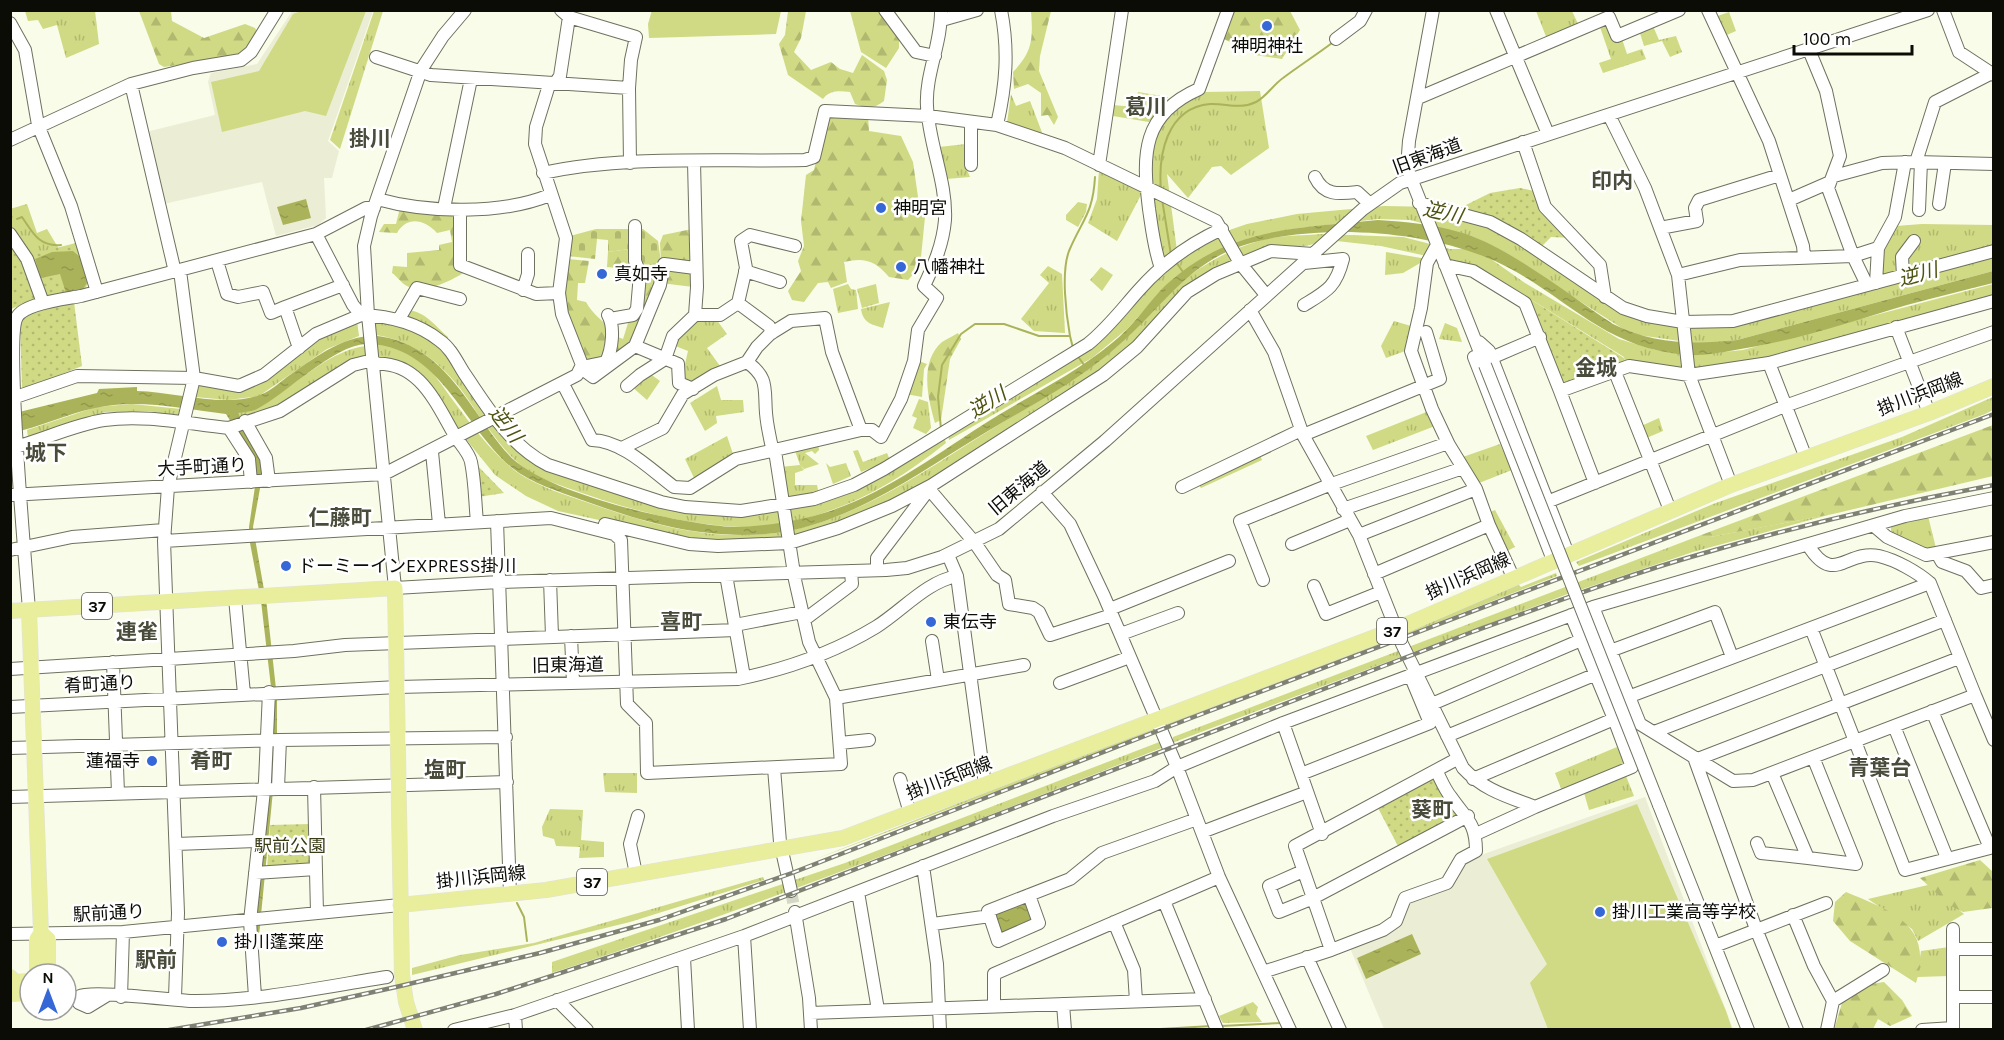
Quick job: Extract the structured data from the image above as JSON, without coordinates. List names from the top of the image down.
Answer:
{
  "streets": {
    "main road": ["掛川浜岡線", "37"],
    "street": [
      "旧東海道",
      "大手町通り",
      "肴町通り",
      "駅前通り"
    ]
  },
  "crossings": [
    ["旧東海道", "肴町通り"],
    ["掛川浜岡線", "駅前通り"]
  ],
  "districts": [
    "葛川",
    "掛川",
    "印内",
    "金城",
    "城下",
    "仁藤町",
    "喜町",
    "連雀",
    "肴町",
    "青葉台",
    "塩町",
    "葵町",
    "駅前"
  ],
  "water": ["逆川"],
  "parks": ["駅前公園"],
  "places": [
    "神明神社",
    "神明宮",
    "八幡神社",
    "真如寺",
    "ドーミーインEXPRESS掛川",
    "東伝寺",
    "蓮福寺",
    "掛川工業高等学校",
    "掛川蓬莱座"
  ],
  "scale_bar": "100 m",
  "north": "top"
}
